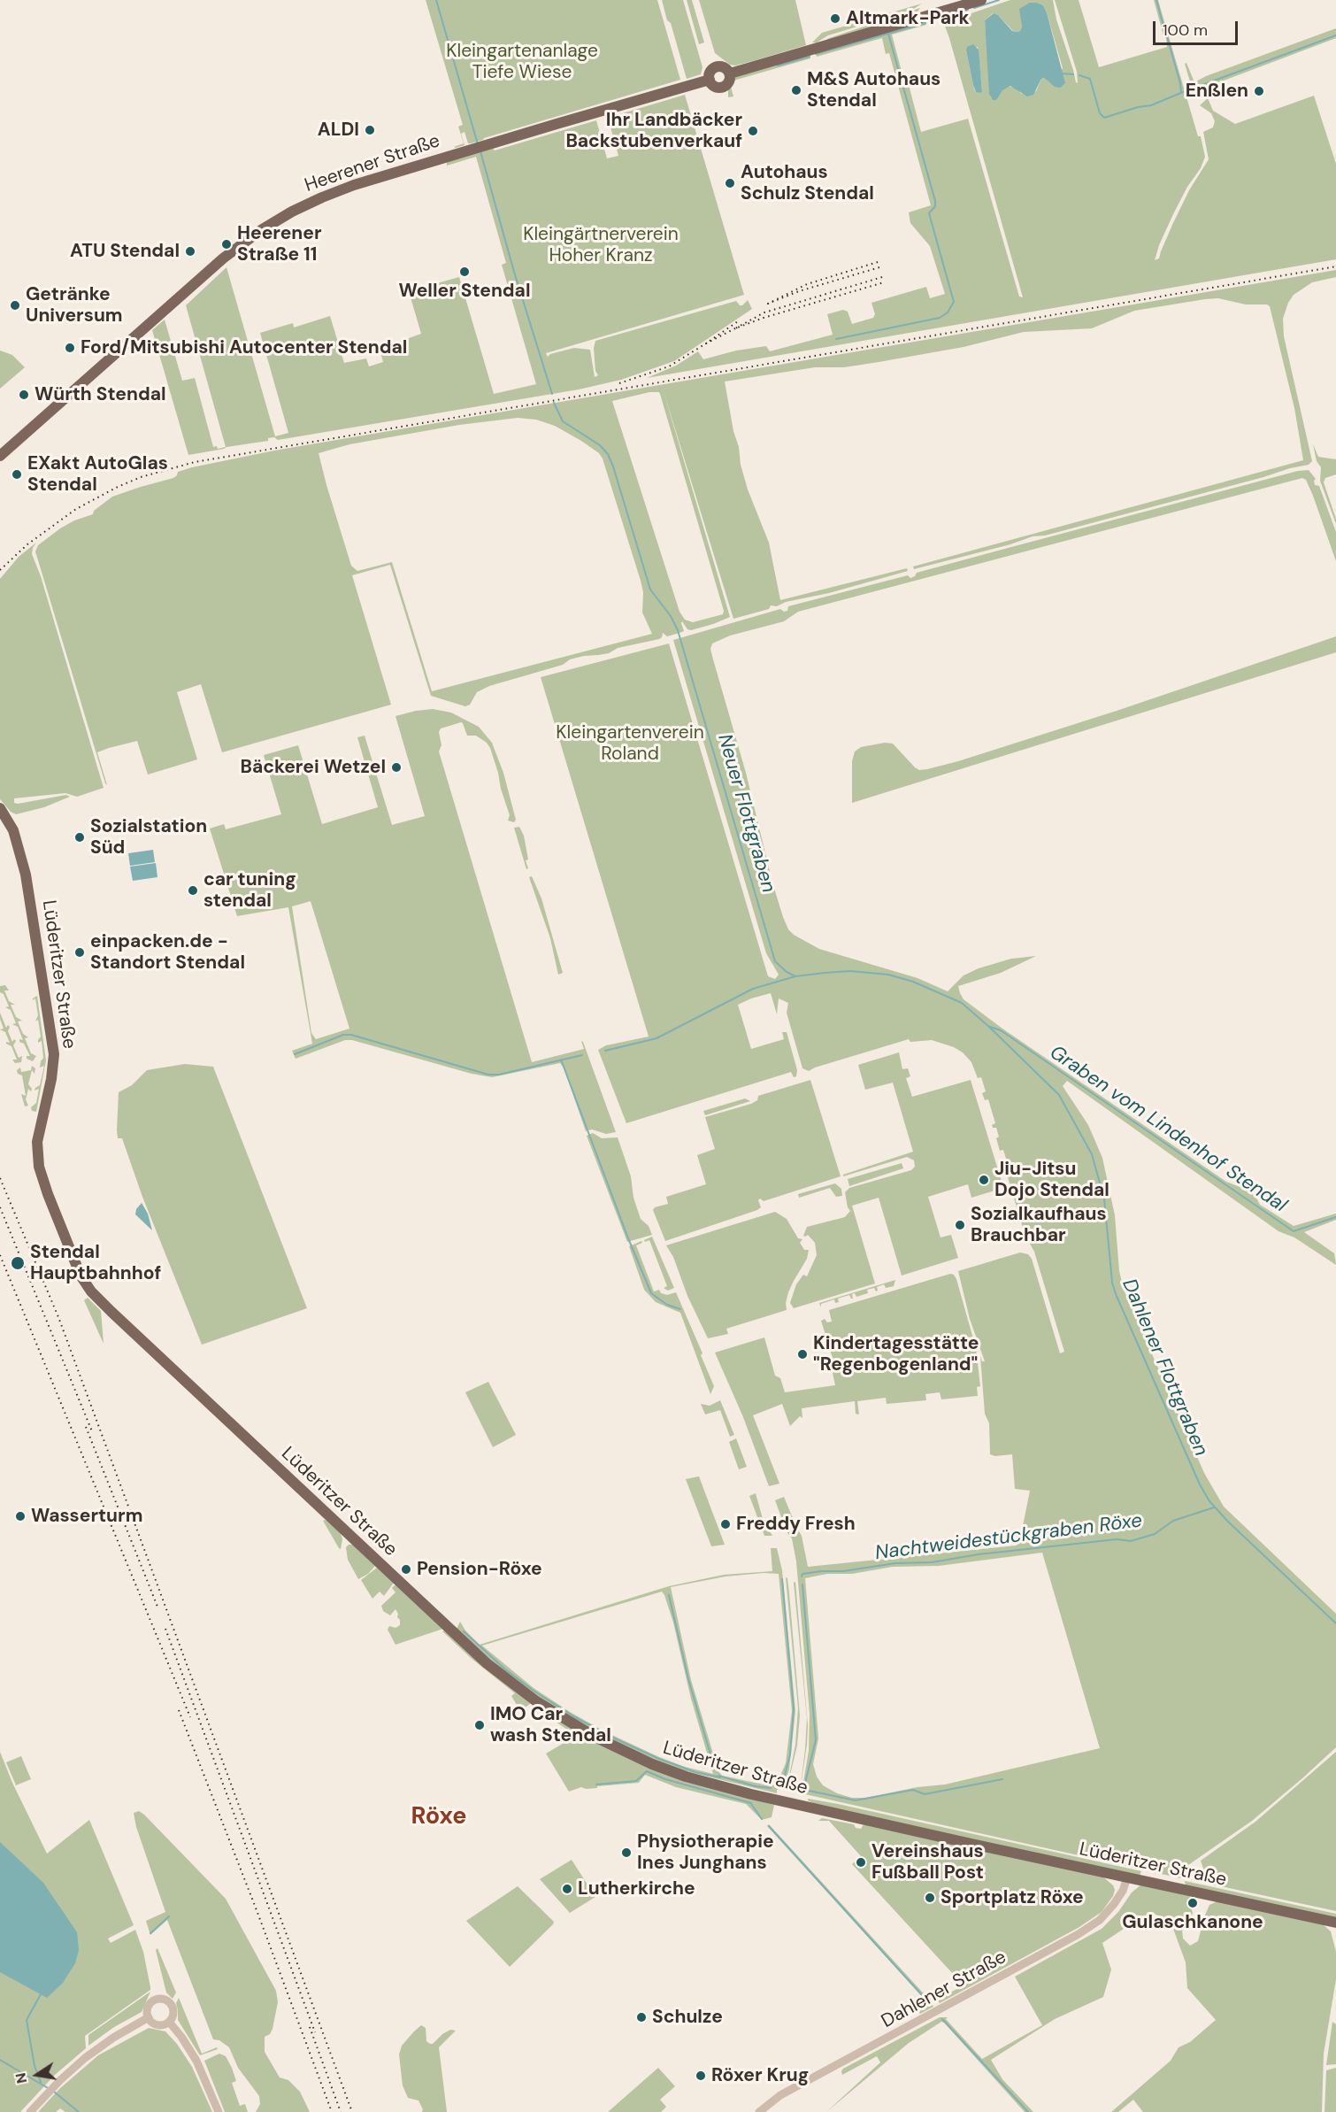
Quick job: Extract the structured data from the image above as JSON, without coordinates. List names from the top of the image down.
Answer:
{
  "streets": {
    "main road": ["Heerener Straße", "Lüderitzer Straße"],
    "street": ["Dahlener Straße"]
  },
  "crossings": [
    ["Lüderitzer Straße", "Dahlener Straße"]
  ],
  "districts": ["Röxe"],
  "water": [
    "Neuer Flottgraben",
    "Graben vom Lindenhof Stendal",
    "Dahlener Flottgraben",
    "Nachtweidestückgraben Röxe"
  ],
  "parks": ["Kleingartenanlage Tiefe Wiese", "Kleingärtnerverein Hoher Kranz", "Kleingartenverein Roland"],
  "places": [
    "Altmark-Park",
    "M&S Autohaus Stendal",
    "Enßlen",
    "ALDI",
    "Ihr Landbäcker Backstubenverkauf",
    "Autohaus Schulz Stendal",
    "Heerener Straße 11",
    "ATU Stendal",
    "Weller Stendal",
    "Getränke Universum",
    "Ford/Mitsubishi Autocenter Stendal",
    "Würth Stendal",
    "EXakt AutoGlas Stendal",
    "Bäckerei Wetzel",
    "Sozialstation Süd",
    "car tuning stendal",
    "einpacken.de - Standort Stendal",
    "Jiu-Jitsu Dojo Stendal",
    "Sozialkaufhaus Brauchbar",
    "Stendal Hauptbahnhof",
    "Kindertagesstätte \"Regenbogenland\"",
    "Wasserturm",
    "Freddy Fresh",
    "Pension-Röxe",
    "IMO Car wash Stendal",
    "Physiotherapie Ines Junghans",
    "Vereinshaus Fußball Post",
    "Lutherkirche",
    "Sportplatz Röxe",
    "Gulaschkanone",
    "Schulze",
    "Röxer Krug"
  ],
  "scale_bar": "100 m",
  "north": "left"
}
